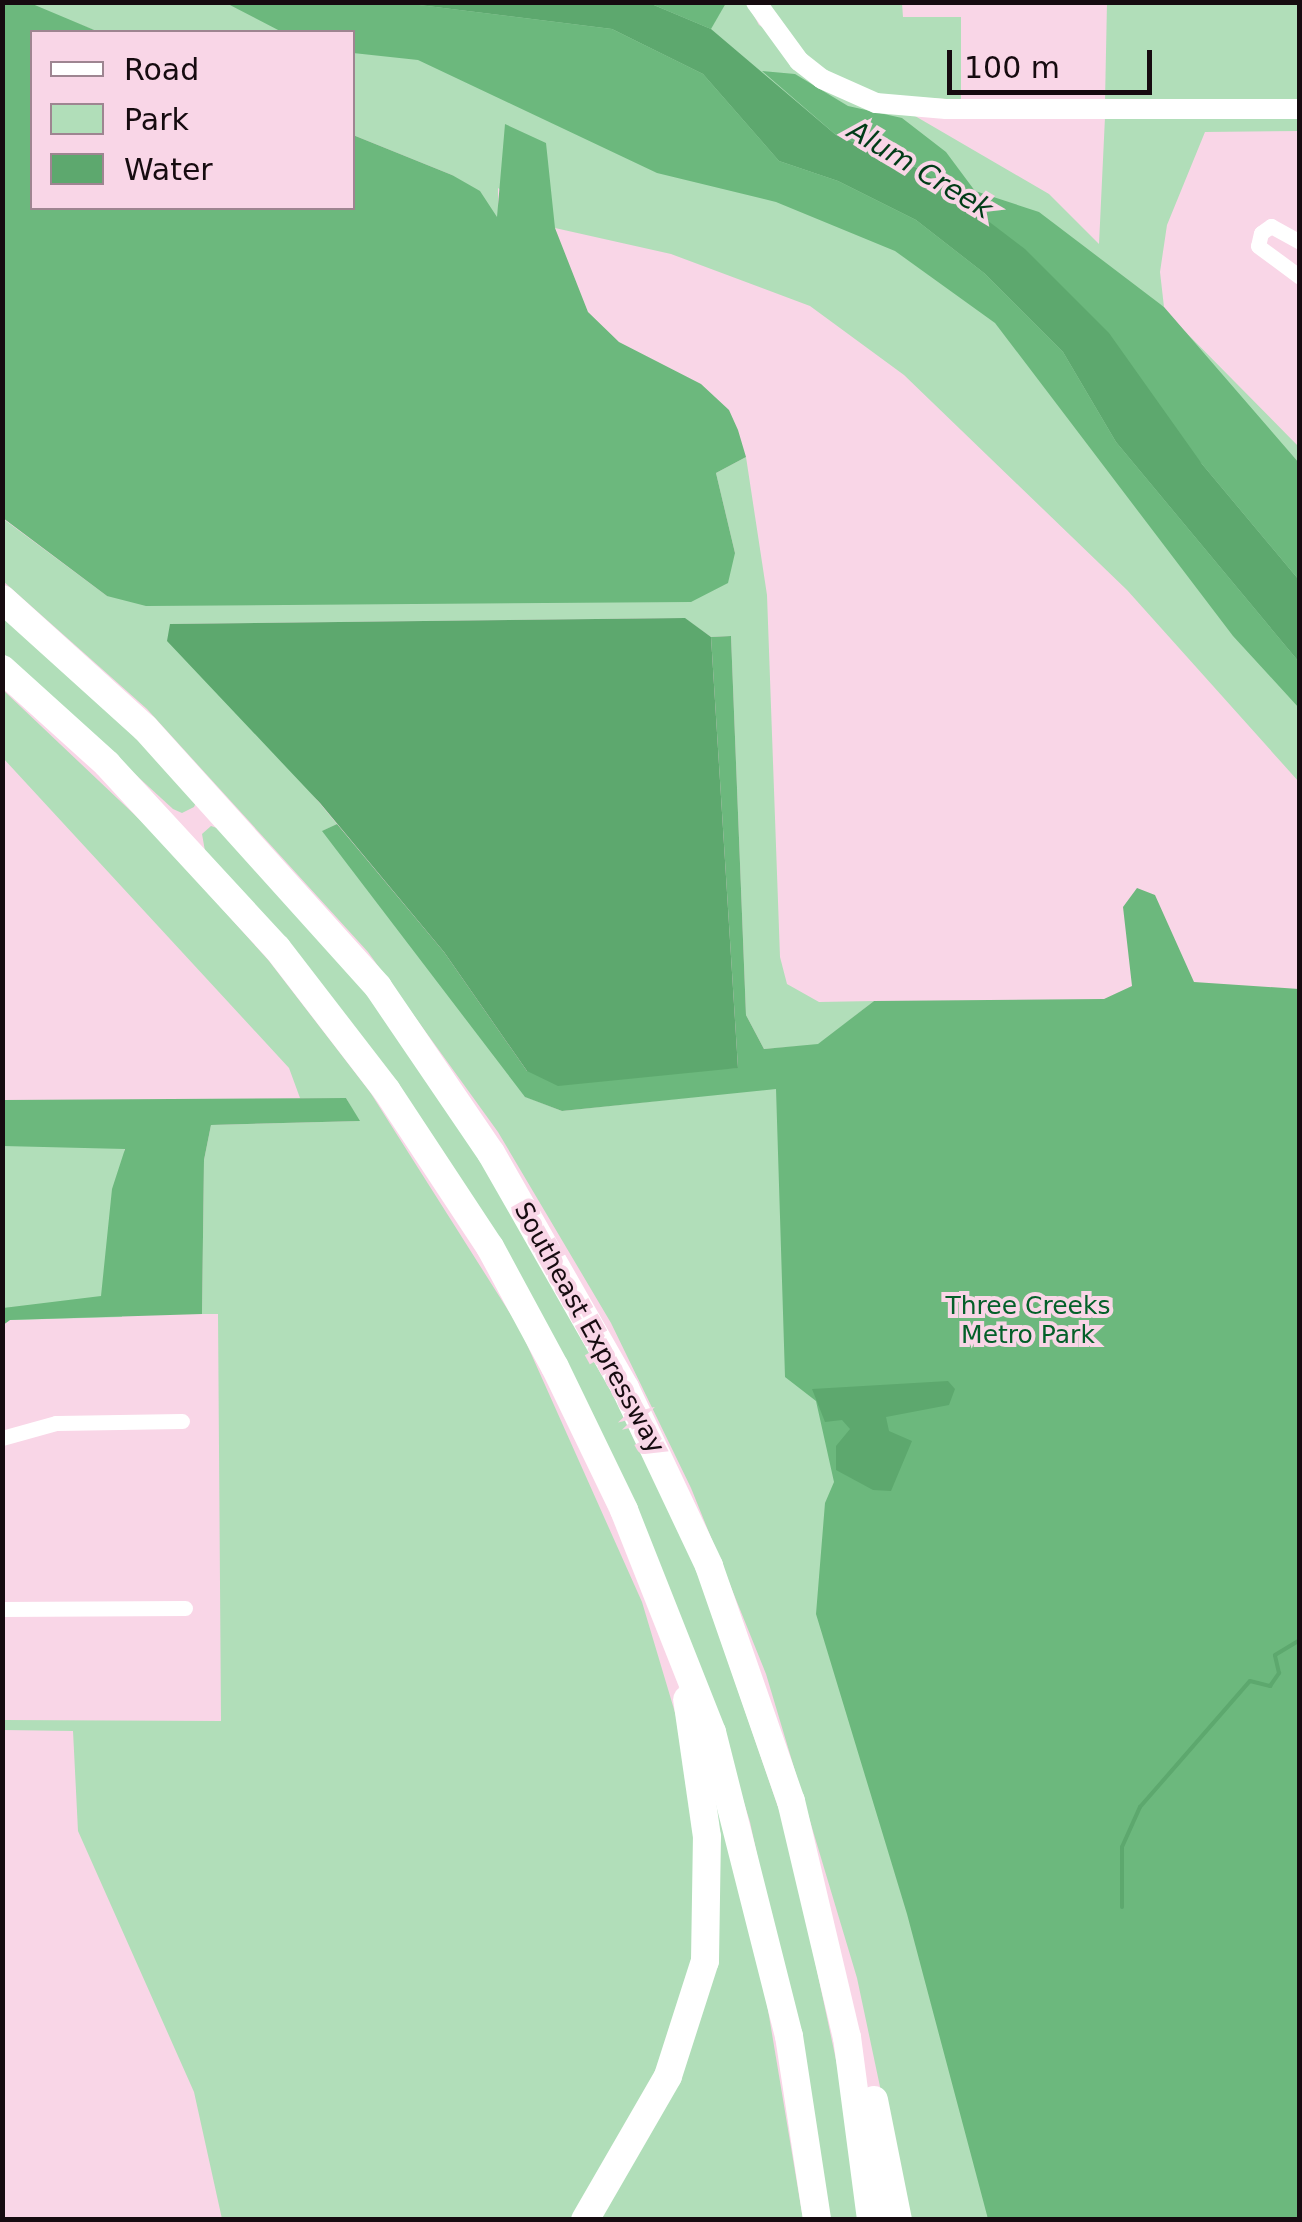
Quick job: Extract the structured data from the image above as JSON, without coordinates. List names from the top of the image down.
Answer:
{
  "streets": {
    "highway": ["Southeast Expressway"]
  },
  "water": ["Alum Creek"],
  "parks": ["Three Creeks Metro Park"],
  "legend": ["Road", "Park", "Water"],
  "scale_bar": "100 m"
}
